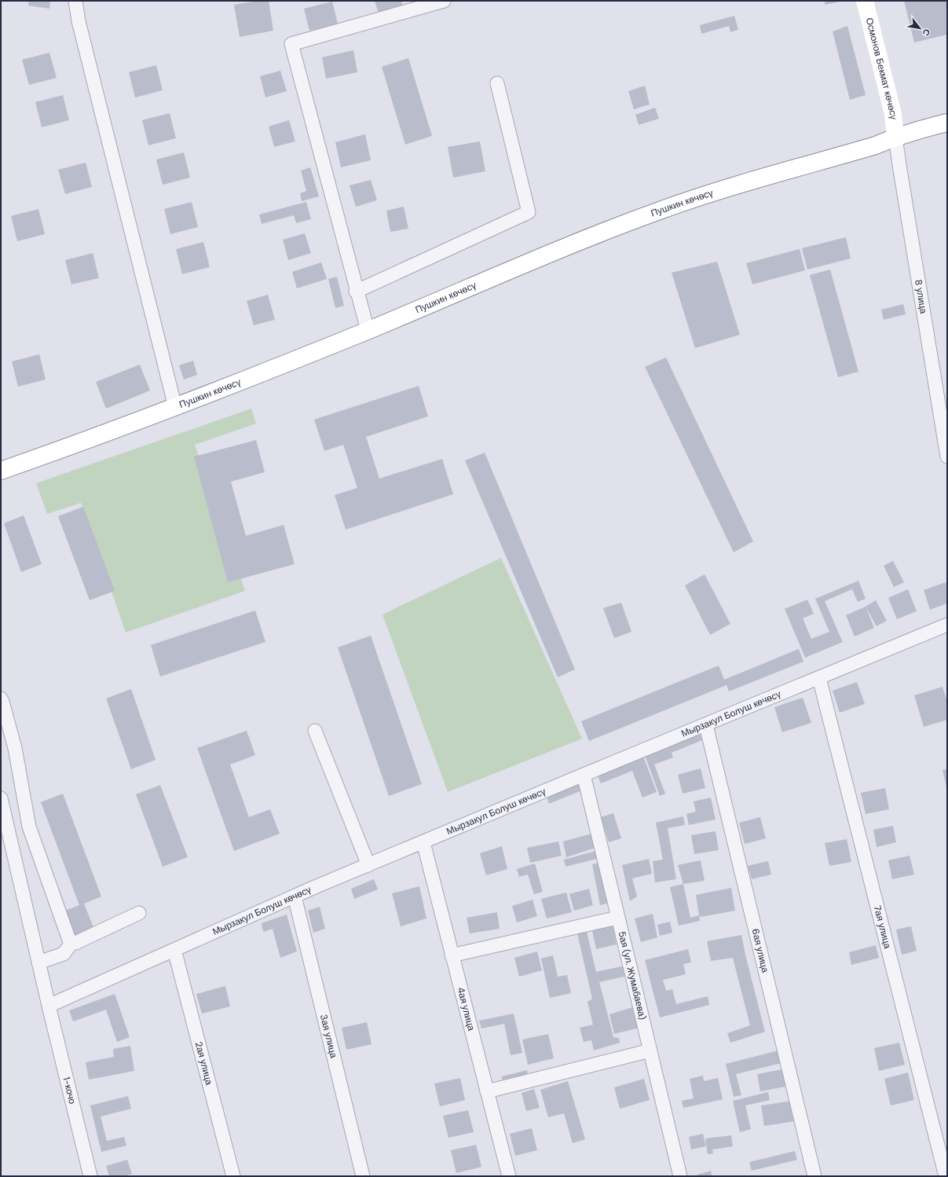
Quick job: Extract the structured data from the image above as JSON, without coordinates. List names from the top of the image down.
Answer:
{
  "streets": {
    "main road": ["Осмонов Бекмат көчөсү", "Пушкин көчөсү"],
    "street": [
      "8 улица",
      "Мырзакул Болуш көчөсү",
      "7ая улица",
      "6ая улица",
      "5ая (ул. Жумабаева)",
      "4ая улица",
      "3ая улица",
      "2ая улица",
      "1-кочо"
    ]
  },
  "crossings": [
    ["Осмонов Бекмат көчөсү", "Пушкин көчөсү"],
    ["Осмонов Бекмат көчөсү", "8 улица"],
    ["Пушкин көчөсү", "8 улица"],
    ["Мырзакул Болуш көчөсү", "7ая улица"],
    ["Мырзакул Болуш көчөсү", "6ая улица"],
    ["Мырзакул Болуш көчөсү", "5ая (ул. Жумабаева)"],
    ["Мырзакул Болуш көчөсү", "4ая улица"],
    ["Мырзакул Болуш көчөсү", "3ая улица"],
    ["Мырзакул Болуш көчөсү", "2ая улица"],
    ["Мырзакул Болуш көчөсү", "1-кочо"]
  ],
  "north": "bottom right"
}
